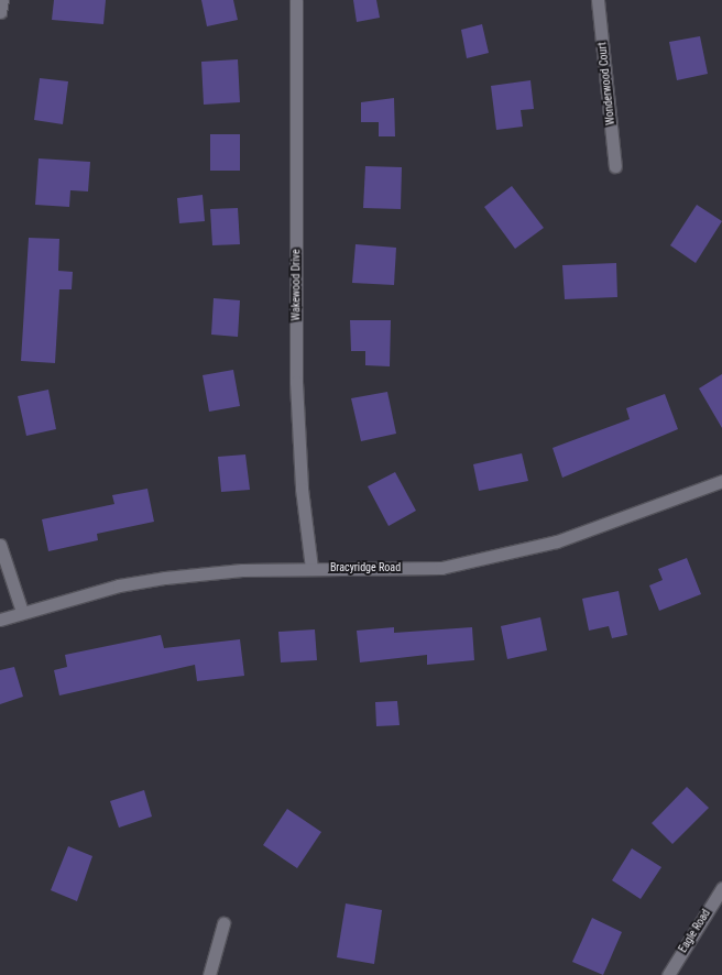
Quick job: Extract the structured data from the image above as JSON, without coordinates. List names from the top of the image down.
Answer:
{
  "streets": {
    "street": [
      "Wonderwood Court",
      "Wakewood Drive",
      "Bracyridge Road",
      "Eagle Road"
    ]
  },
  "crossings": [
    ["Wakewood Drive", "Bracyridge Road"]
  ]
}
